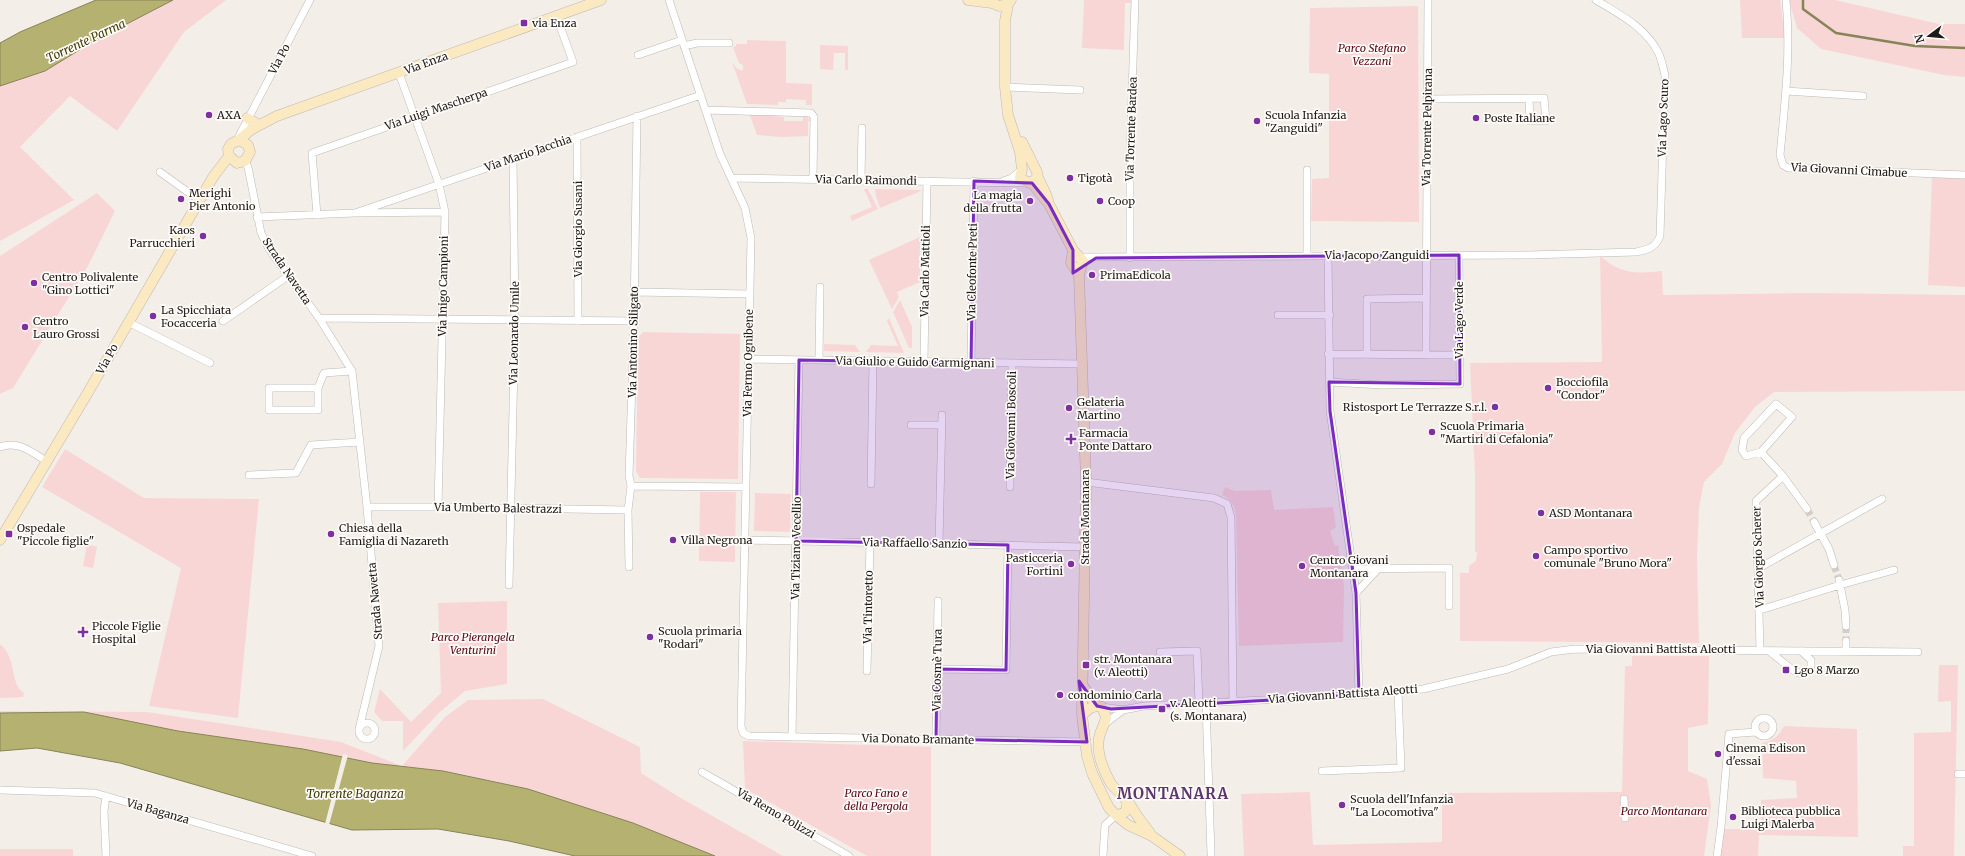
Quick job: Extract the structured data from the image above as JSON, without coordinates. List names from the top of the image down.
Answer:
{
  "streets": {
    "street": [
      "Via Po",
      "Via Enza",
      "Via Luigi Mascherpa",
      "Via Lago Scuro",
      "Via Torrente Pelpirana",
      "Via Torrente Bardea",
      "Via Mario Jacchia",
      "Via Giovanni Cimabue",
      "Via Carlo Raimondi",
      "Via Giorgio Susani",
      "Via Jacopo Zanguidi",
      "Strada Navetta",
      "Via Carlo Mattioli",
      "Via Cleofonte Preti",
      "Via Inigo Campioni",
      "Via Lago Verde",
      "Via Leonardo Umile",
      "Via Antonino Siligato",
      "Via Giulio e Guido Carmignani",
      "Via Fermo Ognibene",
      "Via Giovanni Boscoli",
      "Via Umberto Balestrazzi",
      "Strada Montanara",
      "Via Raffaello Sanzio",
      "Via Tiziano Vecellio",
      "Via Giorgio Scherer",
      "Via Tintoretto",
      "Via Giovanni Battista Aleotti",
      "Via Cosmè Tura",
      "Via Donato Bramante",
      "Via Baganza",
      "Via Remo Polizzi"
    ]
  },
  "crossings": [
    ["Via Po", "Via Enza"],
    ["Via Po", "Strada Navetta"],
    ["Via Enza", "Via Luigi Mascherpa"],
    ["Via Enza", "Via Inigo Campioni"],
    ["Via Luigi Mascherpa", "Via Mario Jacchia"],
    ["Via Luigi Mascherpa", "Via Inigo Campioni"],
    ["Via Lago Scuro", "Via Jacopo Zanguidi"],
    ["Via Torrente Pelpirana", "Via Jacopo Zanguidi"],
    ["Via Torrente Bardea", "Via Jacopo Zanguidi"],
    ["Via Mario Jacchia", "Via Giorgio Susani"],
    ["Via Mario Jacchia", "Strada Navetta"],
    ["Via Mario Jacchia", "Via Inigo Campioni"],
    ["Via Mario Jacchia", "Via Leonardo Umile"],
    ["Via Mario Jacchia", "Via Antonino Siligato"],
    ["Via Mario Jacchia", "Via Fermo Ognibene"],
    ["Via Carlo Raimondi", "Via Carlo Mattioli"],
    ["Via Carlo Raimondi", "Via Cleofonte Preti"],
    ["Via Carlo Raimondi", "Via Fermo Ognibene"],
    ["Via Carlo Raimondi", "Strada Montanara"],
    ["Via Jacopo Zanguidi", "Via Lago Verde"],
    ["Via Jacopo Zanguidi", "Strada Montanara"],
    ["Strada Navetta", "Via Umberto Balestrazzi"],
    ["Via Carlo Mattioli", "Via Giulio e Guido Carmignani"],
    ["Via Cleofonte Preti", "Via Giulio e Guido Carmignani"],
    ["Via Inigo Campioni", "Via Umberto Balestrazzi"],
    ["Via Leonardo Umile", "Via Umberto Balestrazzi"],
    ["Via Antonino Siligato", "Via Umberto Balestrazzi"],
    ["Via Giulio e Guido Carmignani", "Via Fermo Ognibene"],
    ["Via Giulio e Guido Carmignani", "Via Giovanni Boscoli"],
    ["Via Giulio e Guido Carmignani", "Strada Montanara"],
    ["Via Giulio e Guido Carmignani", "Via Tiziano Vecellio"],
    ["Via Fermo Ognibene", "Via Raffaello Sanzio"],
    ["Via Fermo Ognibene", "Via Donato Bramante"],
    ["Strada Montanara", "Via Raffaello Sanzio"],
    ["Strada Montanara", "Via Giovanni Battista Aleotti"],
    ["Strada Montanara", "Via Donato Bramante"],
    ["Via Raffaello Sanzio", "Via Tiziano Vecellio"],
    ["Via Raffaello Sanzio", "Via Tintoretto"],
    ["Via Tiziano Vecellio", "Via Donato Bramante"],
    ["Via Giorgio Scherer", "Via Giovanni Battista Aleotti"],
    ["Via Cosmè Tura", "Via Donato Bramante"]
  ],
  "districts": ["MONTANARA"],
  "water": ["Torrente Parma", "Torrente Baganza"],
  "parks": [
    "Parco Stefano Vezzani",
    "Parco Pierangela Venturini",
    "Parco Fano e della Pergola",
    "Parco Montanara"
  ],
  "places": {
    "transit": [
      "via Enza",
      "Ospedale \"Piccole figlie\"",
      "str. Montanara (v. Aleotti)",
      "Lgo 8 Marzo",
      "v. Aleotti (s. Montanara)"
    ],
    "other": [
      "AXA",
      "Poste Italiane",
      "Scuola Infanzia \"Zanguidi\"",
      "Tigotà",
      "Merighi Pier Antonio",
      "La magia della frutta",
      "Coop",
      "Kaos Parrucchieri",
      "PrimaEdicola",
      "Centro Polivalente \"Gino Lottici\"",
      "La Spicchiata Focacceria",
      "Centro Lauro Grossi",
      "Bocciofila \"Condor\"",
      "Ristosport Le Terrazze S.r.l.",
      "Gelateria Martino",
      "Scuola Primaria \"Martiri di Cefalonia\"",
      "ASD Montanara",
      "Chiesa della Famiglia di Nazareth",
      "Villa Negrona",
      "Campo sportivo comunale \"Bruno Mora\"",
      "Pasticceria Fortini",
      "Centro Giovani Montanara",
      "Scuola primaria \"Rodari\"",
      "condominio Carla",
      "Cinema Edison d'essai",
      "Scuola dell'Infanzia \"La Locomotiva\"",
      "Biblioteca pubblica Luigi Malerba"
    ],
    "health": ["Farmacia Ponte Dattaro", "Piccole Figlie Hospital"]
  },
  "north": "left"
}
